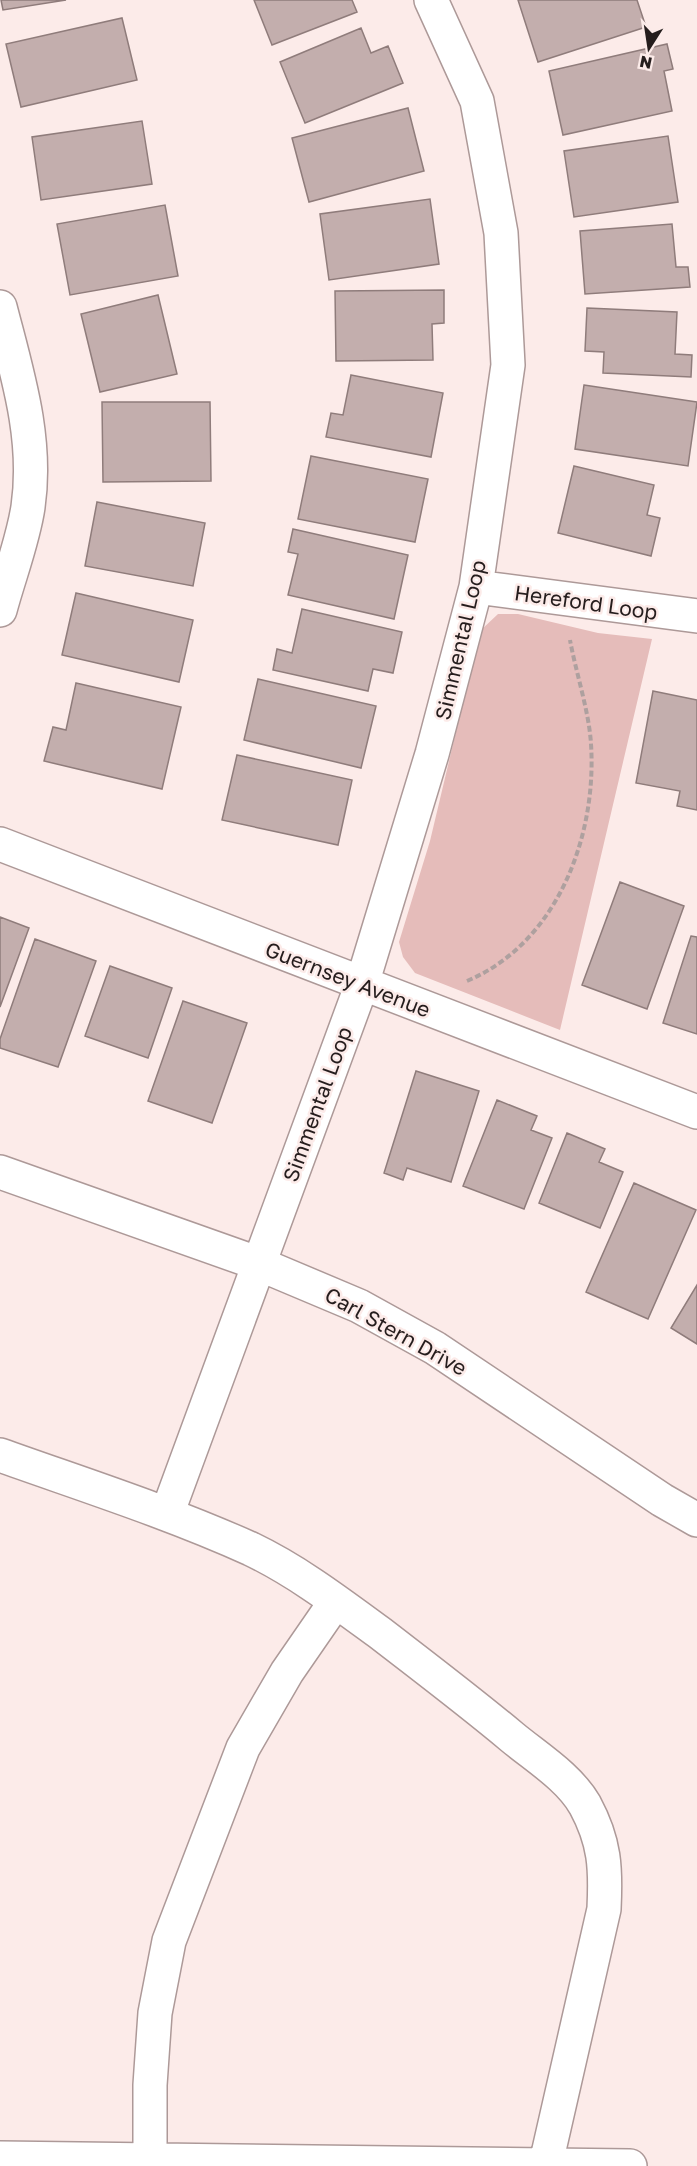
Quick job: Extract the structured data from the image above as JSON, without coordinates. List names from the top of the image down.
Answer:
{
  "streets": {
    "street": [
      "Hereford Loop",
      "Simmental Loop",
      "Guernsey Avenue",
      "Carl Stern Drive"
    ]
  },
  "crossings": [
    ["Hereford Loop", "Simmental Loop"],
    ["Simmental Loop", "Guernsey Avenue"],
    ["Simmental Loop", "Carl Stern Drive"]
  ],
  "north": "bottom"
}
